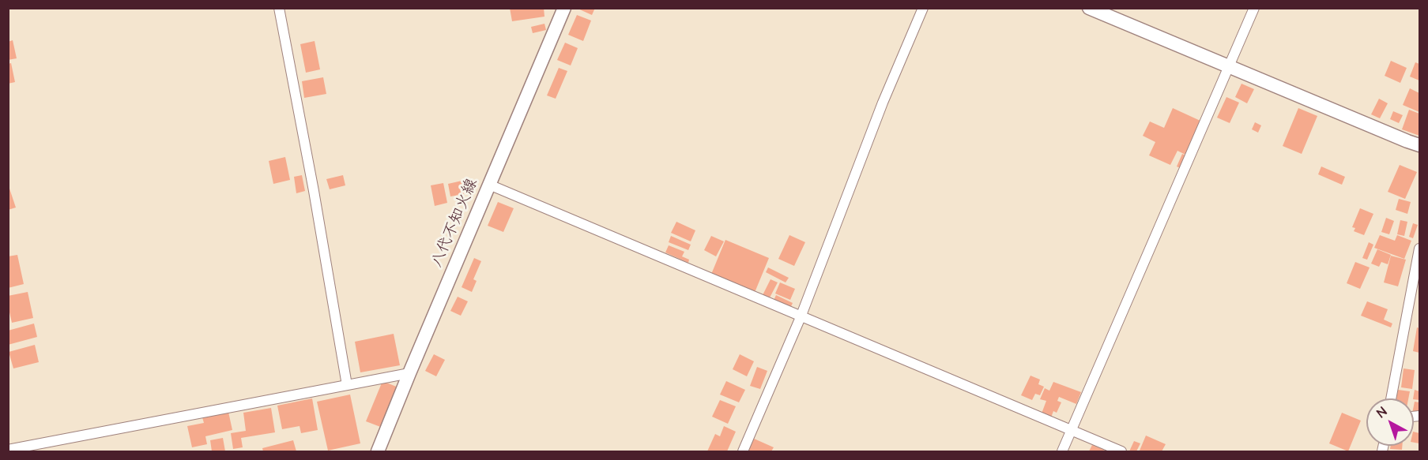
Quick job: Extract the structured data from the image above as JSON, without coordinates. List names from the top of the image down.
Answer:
{
  "streets": {
    "main road": ["八代不知火線"]
  },
  "north": "top left"
}
